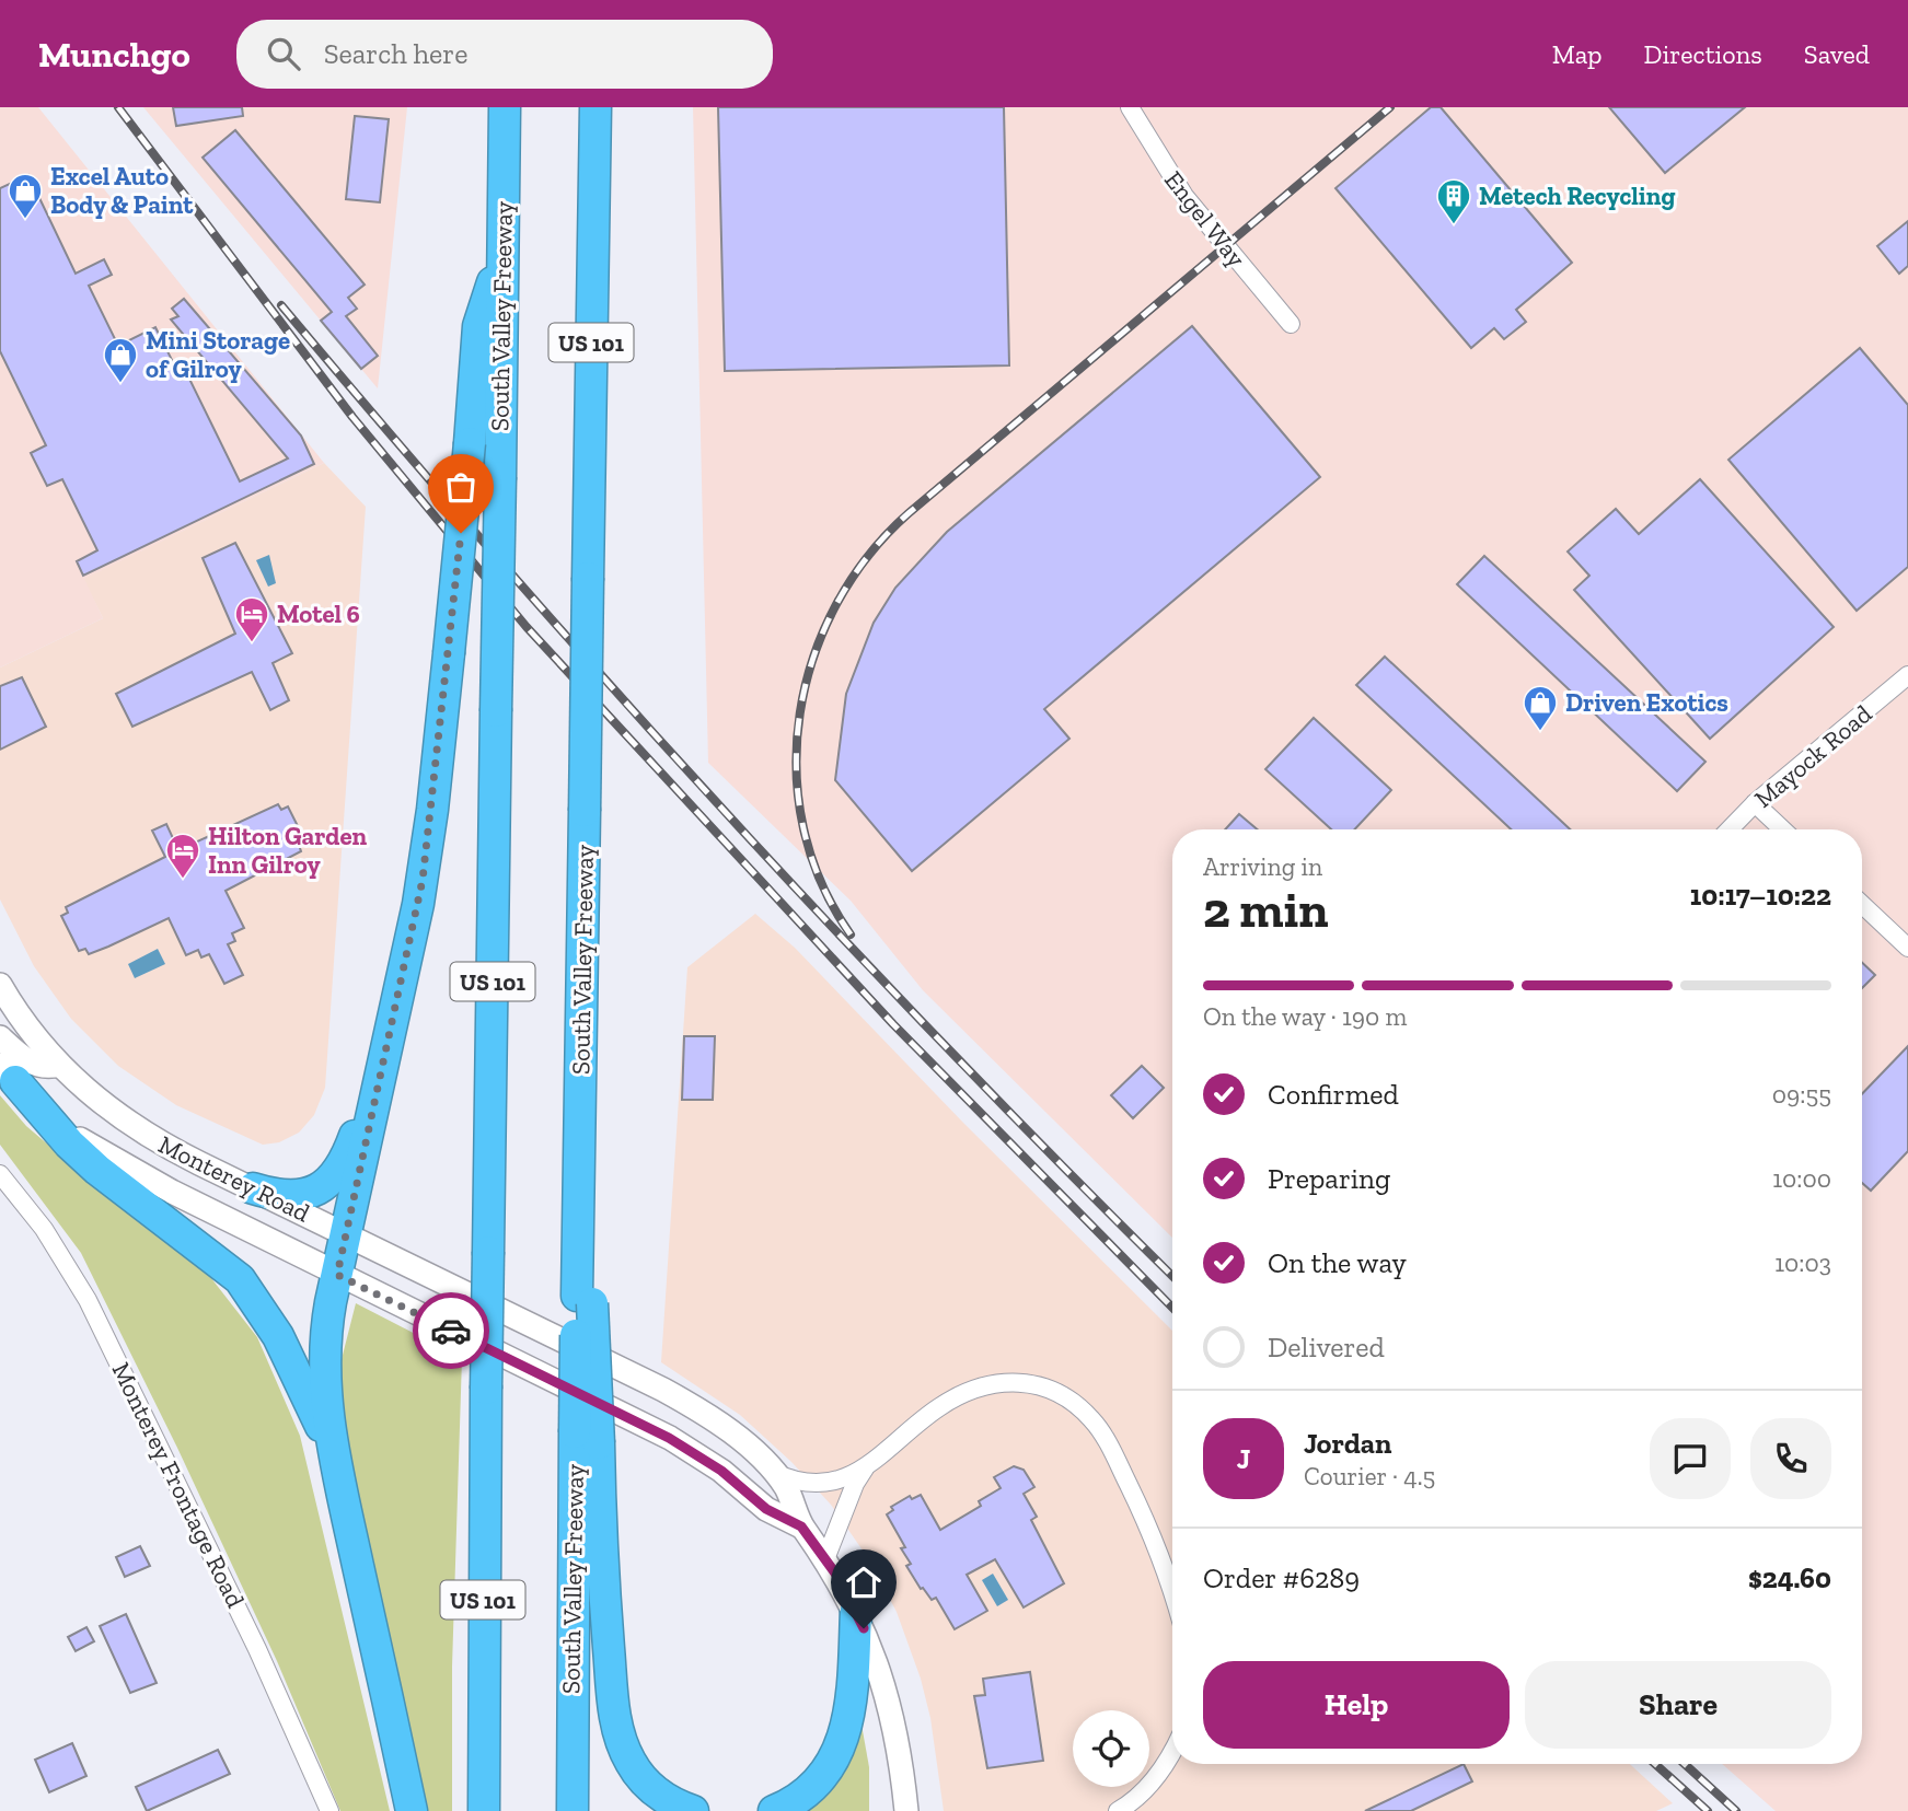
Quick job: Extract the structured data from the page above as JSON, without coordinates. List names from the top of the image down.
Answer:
{
  "streets": {
    "highway": ["South Valley Freeway", "US 101"],
    "main road": ["Monterey Road"],
    "street": ["Engel Way", "Mayock Road", "Monterey Frontage Road"]
  },
  "places": {
    "shop": ["Excel Auto Body & Paint", "Mini Storage of Gilroy", "Driven Exotics"],
    "building": ["Metech Recycling"],
    "hotel": ["Motel 6", "Hilton Garden Inn Gilroy"]
  },
  "page": {
    "header": "Munchgo",
    "search": "Search here",
    "nav": ["Map", "Directions", "Saved"],
    "heading": ["2 min", "Arriving in", "10:17–10:22"],
    "panel": [
      "Jordan",
      "Courier · 4.5",
      "Order #6289",
      "$24.60"
    ],
    "bar": "On the way · 190 m",
    "list": [
      ["Confirmed", "09:55"],
      ["Preparing", "10:00"],
      ["On the way", "10:03"],
      "Delivered"
    ],
    "round": "J",
    "buttons": ["Help", "Share"]
  }
}
